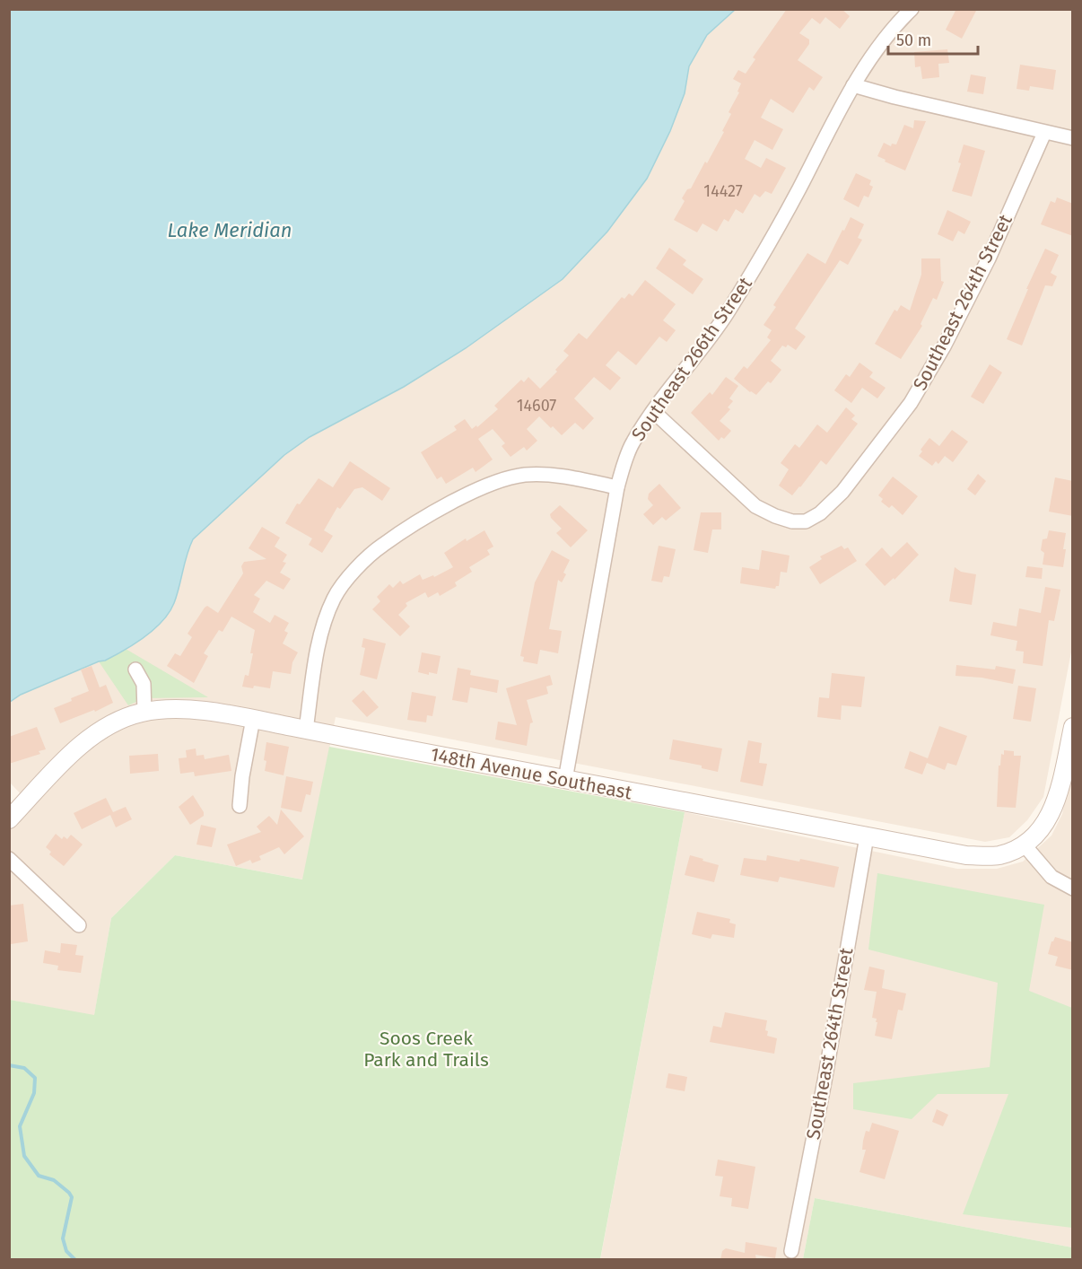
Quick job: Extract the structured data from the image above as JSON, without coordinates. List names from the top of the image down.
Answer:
{
  "streets": {
    "street": ["Southeast 264th Street", "Southeast 266th Street", "148th Avenue Southeast"]
  },
  "crossings": [
    ["Southeast 264th Street", "Southeast 266th Street"],
    ["Southeast 264th Street", "148th Avenue Southeast"],
    ["Southeast 266th Street", "148th Avenue Southeast"]
  ],
  "water": ["Lake Meridian"],
  "parks": ["Soos Creek Park and Trails"],
  "house_numbers": ["14427", "14607"],
  "scale_bar": "50 m"
}
